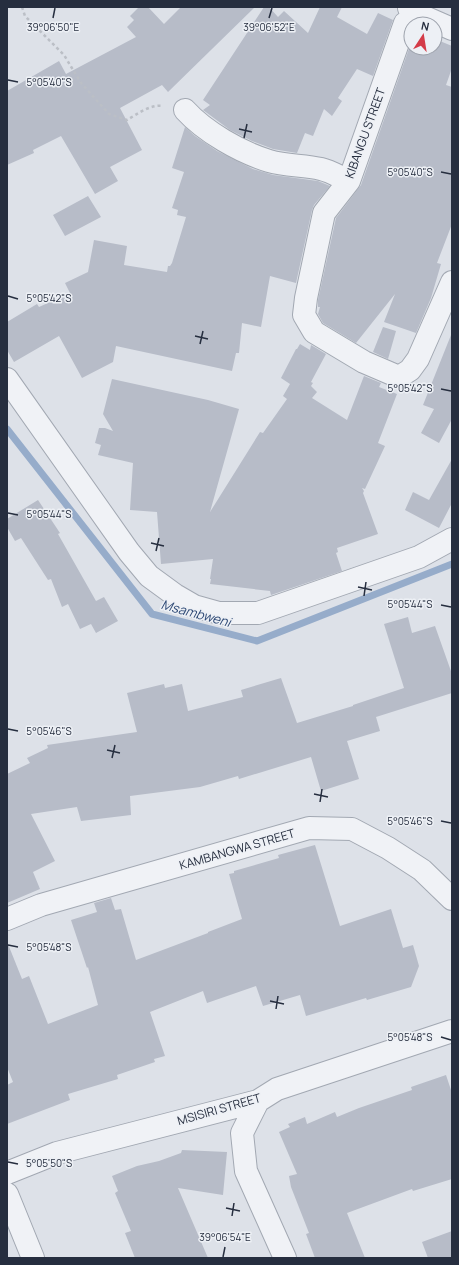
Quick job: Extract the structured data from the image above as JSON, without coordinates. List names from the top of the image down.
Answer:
{
  "streets": {
    "street": ["KIBANGU STREET", "KAMBANGWA STREET", "MSISIRI STREET"]
  },
  "water": ["Msambweni"],
  "north": "top",
  "coordinates": [
    "39°06'50\"E",
    "39°06'52\"E",
    "5°05'40\"S",
    "5°05'42\"S",
    "5°05'44\"S",
    "5°05'46\"S",
    "5°05'48\"S",
    "5°05'50\"S",
    "39°06'54\"E"
  ]
}
